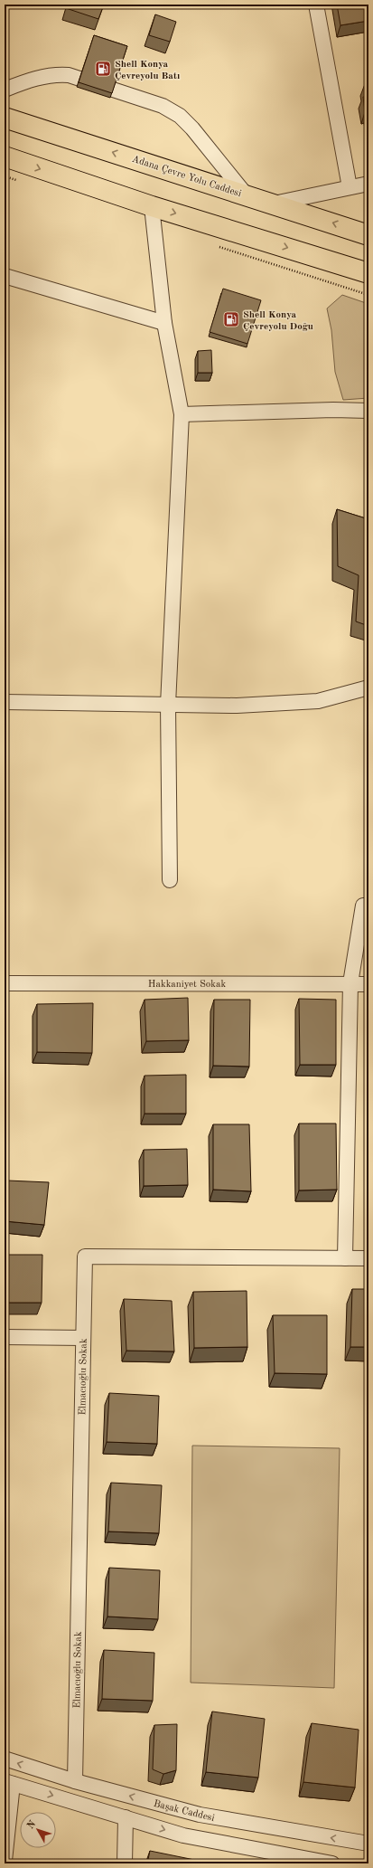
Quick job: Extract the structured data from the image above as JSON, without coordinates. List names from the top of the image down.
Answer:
{
  "streets": {
    "highway": ["Adana Çevre Yolu Caddesi"],
    "street": ["Hakkaniyet Sokak", "Elmacıoğlu Sokak", "Başak Caddesi"]
  },
  "crossings": [
    ["Elmacıoğlu Sokak", "Başak Caddesi"]
  ],
  "places": {
    "fuel station": ["Shell Konya Çevreyolu Batı", "Shell Konya Çevreyolu Doğu"]
  },
  "north": "top left"
}
